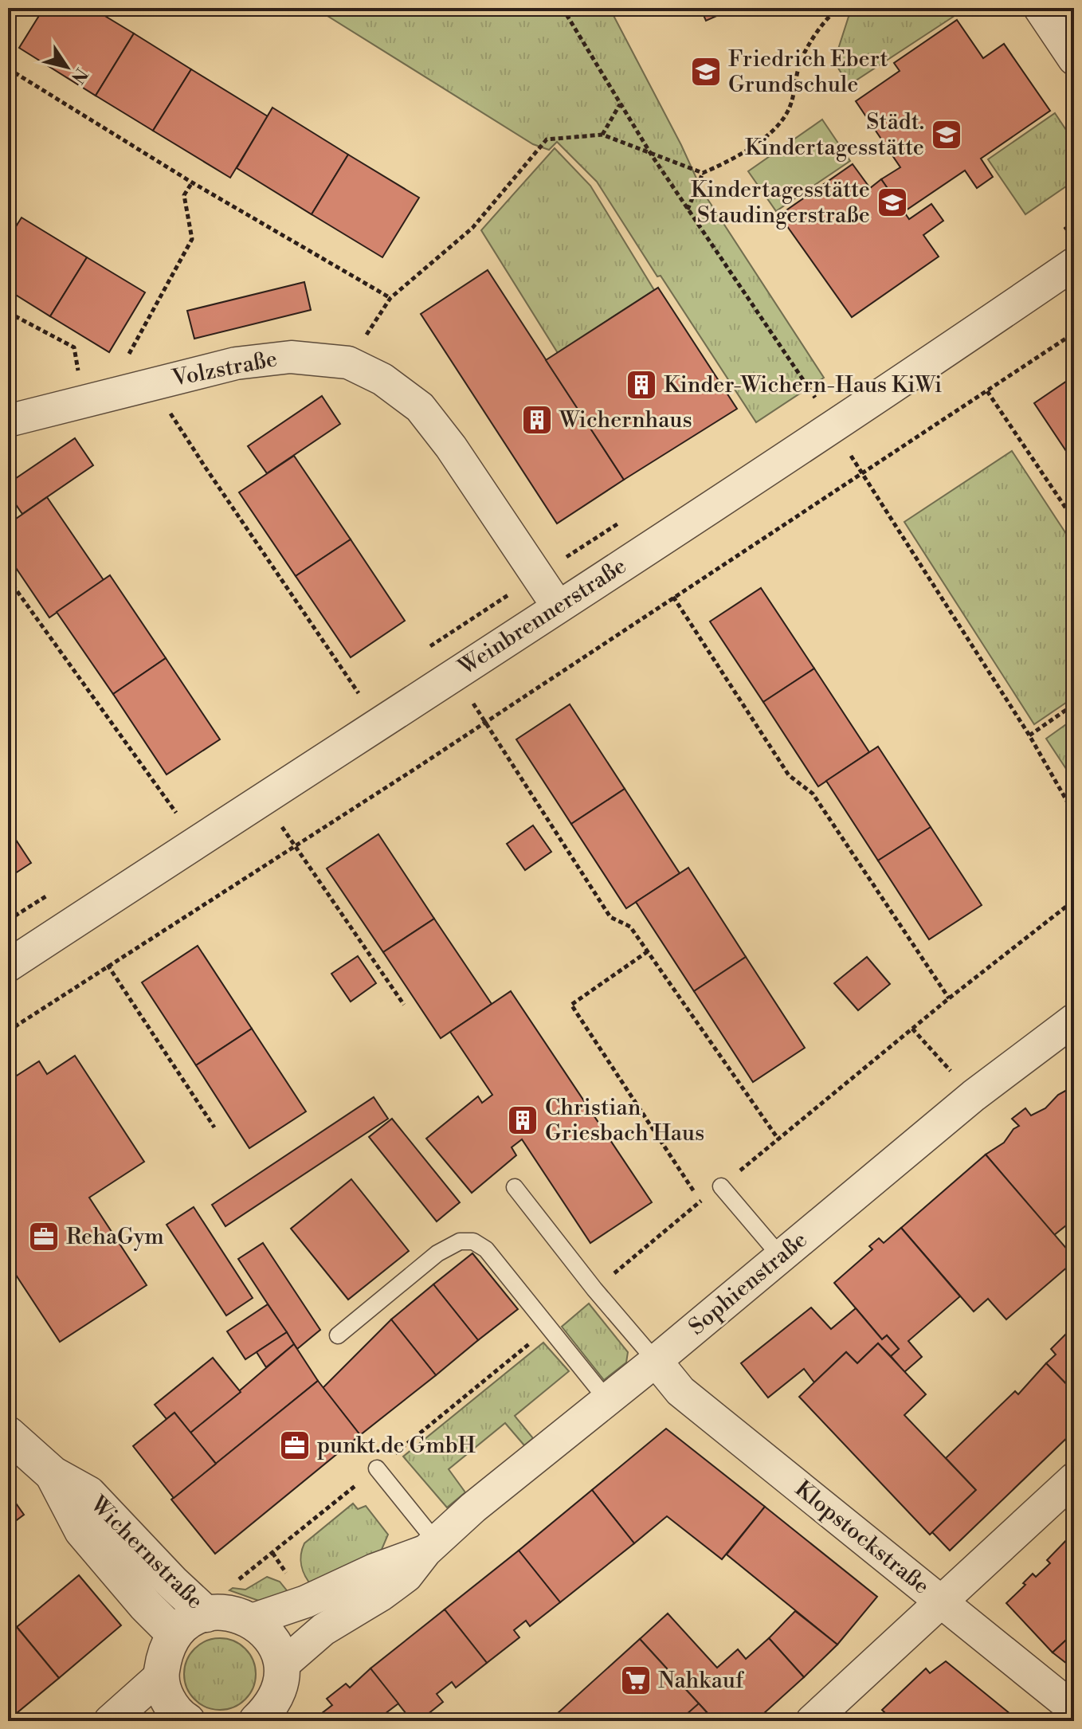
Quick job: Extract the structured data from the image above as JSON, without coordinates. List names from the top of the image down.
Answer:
{
  "streets": {
    "street": [
      "Volzstraße",
      "Weinbrennerstraße",
      "Sophienstraße",
      "Klopstockstraße",
      "Wichernstraße"
    ]
  },
  "crossings": [
    ["Volzstraße", "Weinbrennerstraße"],
    ["Sophienstraße", "Klopstockstraße"]
  ],
  "places": {
    "school or university": ["Friedrich Ebert Grundschule", "Städt. Kindertagesstätte", "Kindertagesstätte Staudingerstraße"],
    "building": ["Kinder-Wichern-Haus KiWi", "Wichernhaus", "Christian Griesbach Haus"],
    "office": ["RehaGym", "punkt.de GmbH"],
    "supermarket": ["Nahkauf"]
  },
  "north": "bottom right"
}
